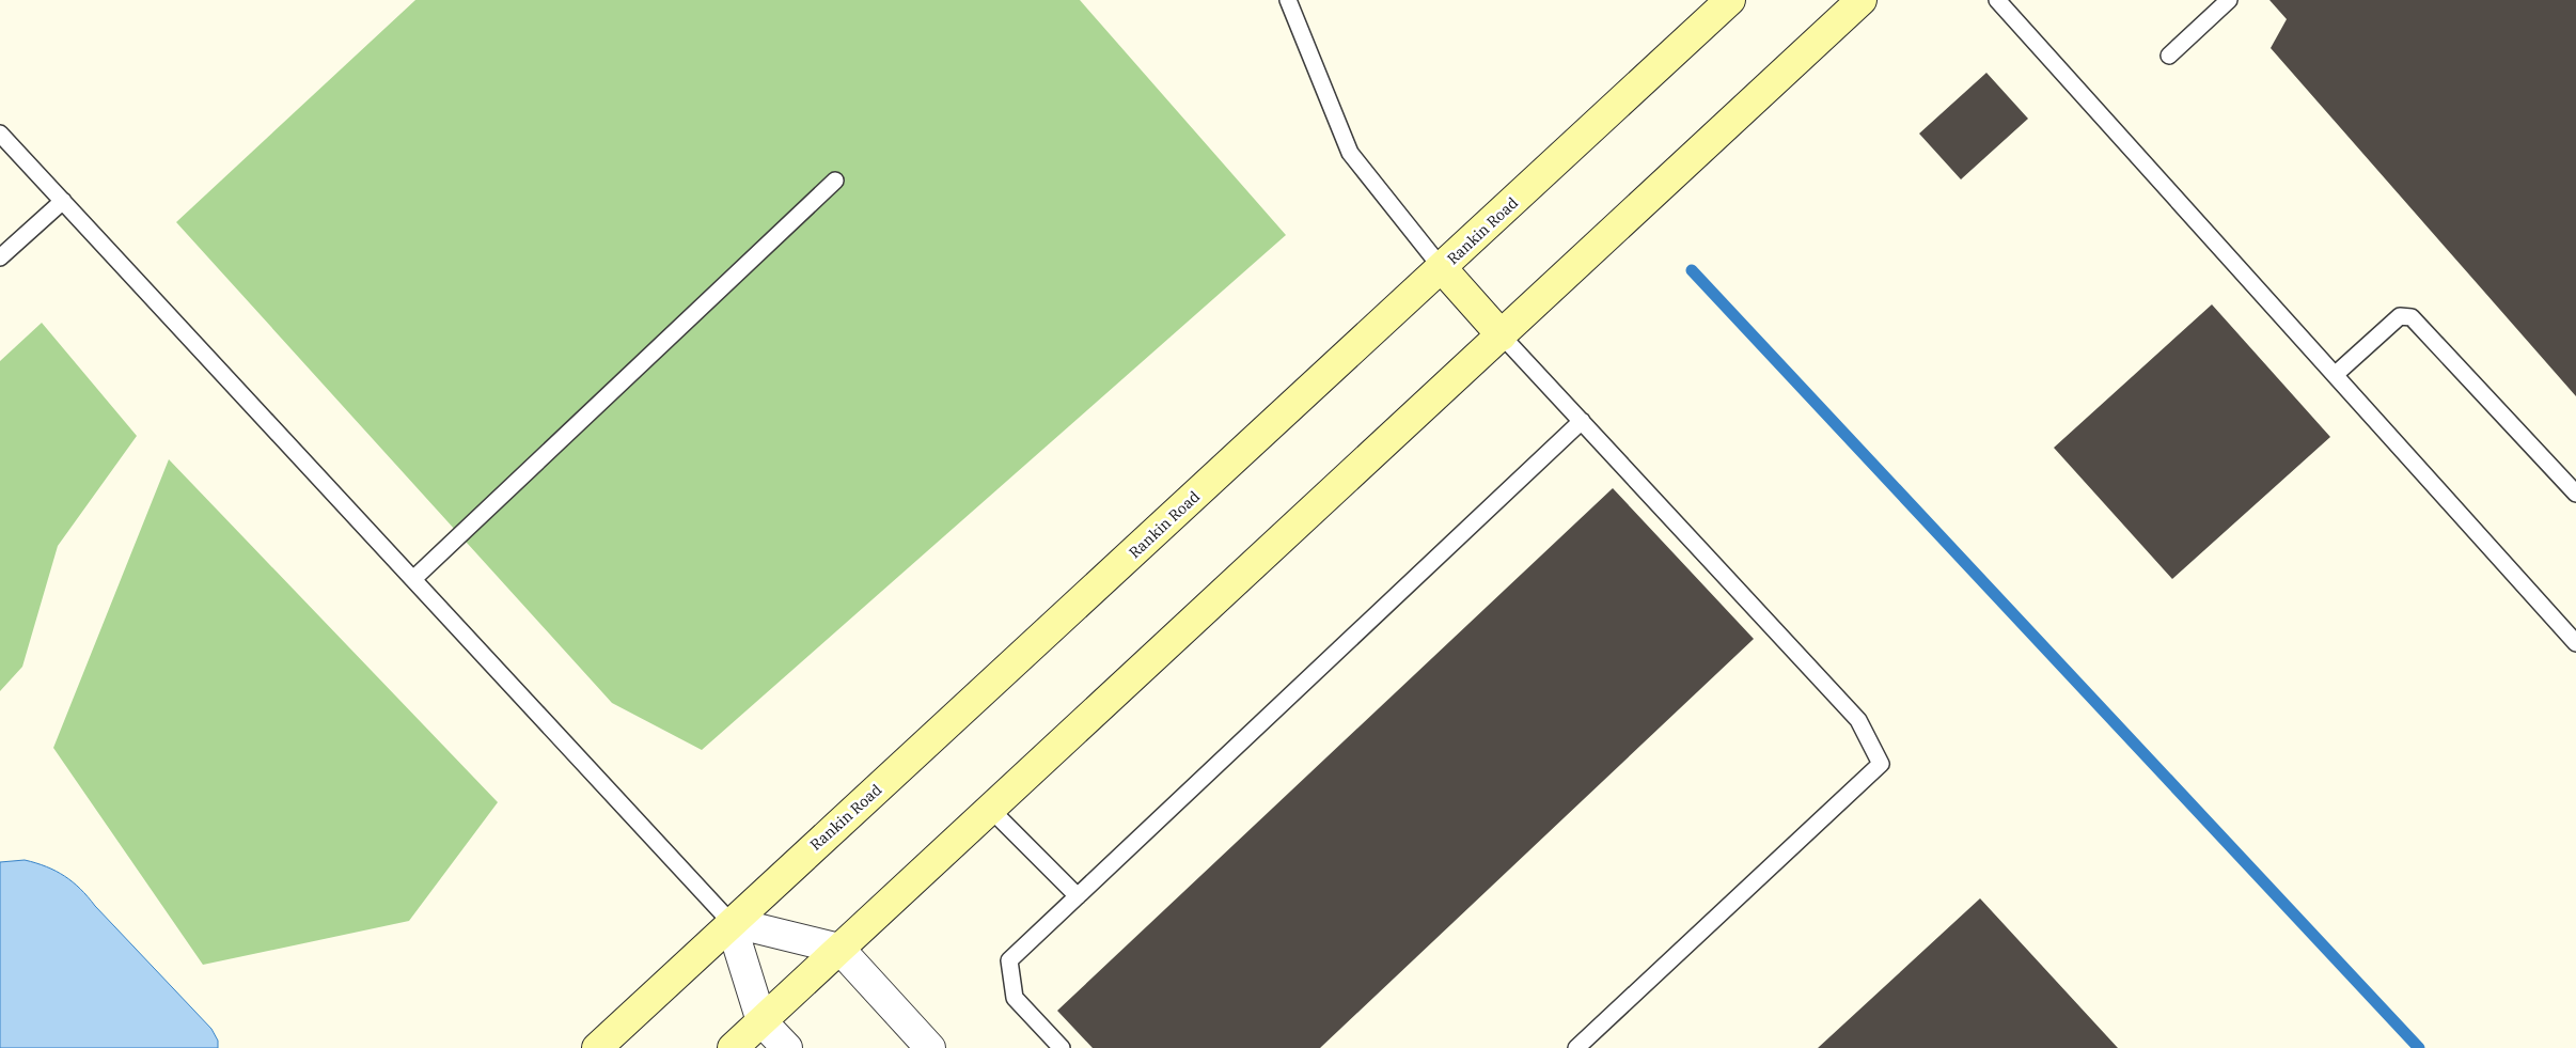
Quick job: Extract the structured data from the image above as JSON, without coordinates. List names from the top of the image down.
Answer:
{
  "streets": {
    "main road": ["Rankin Road"]
  }
}
